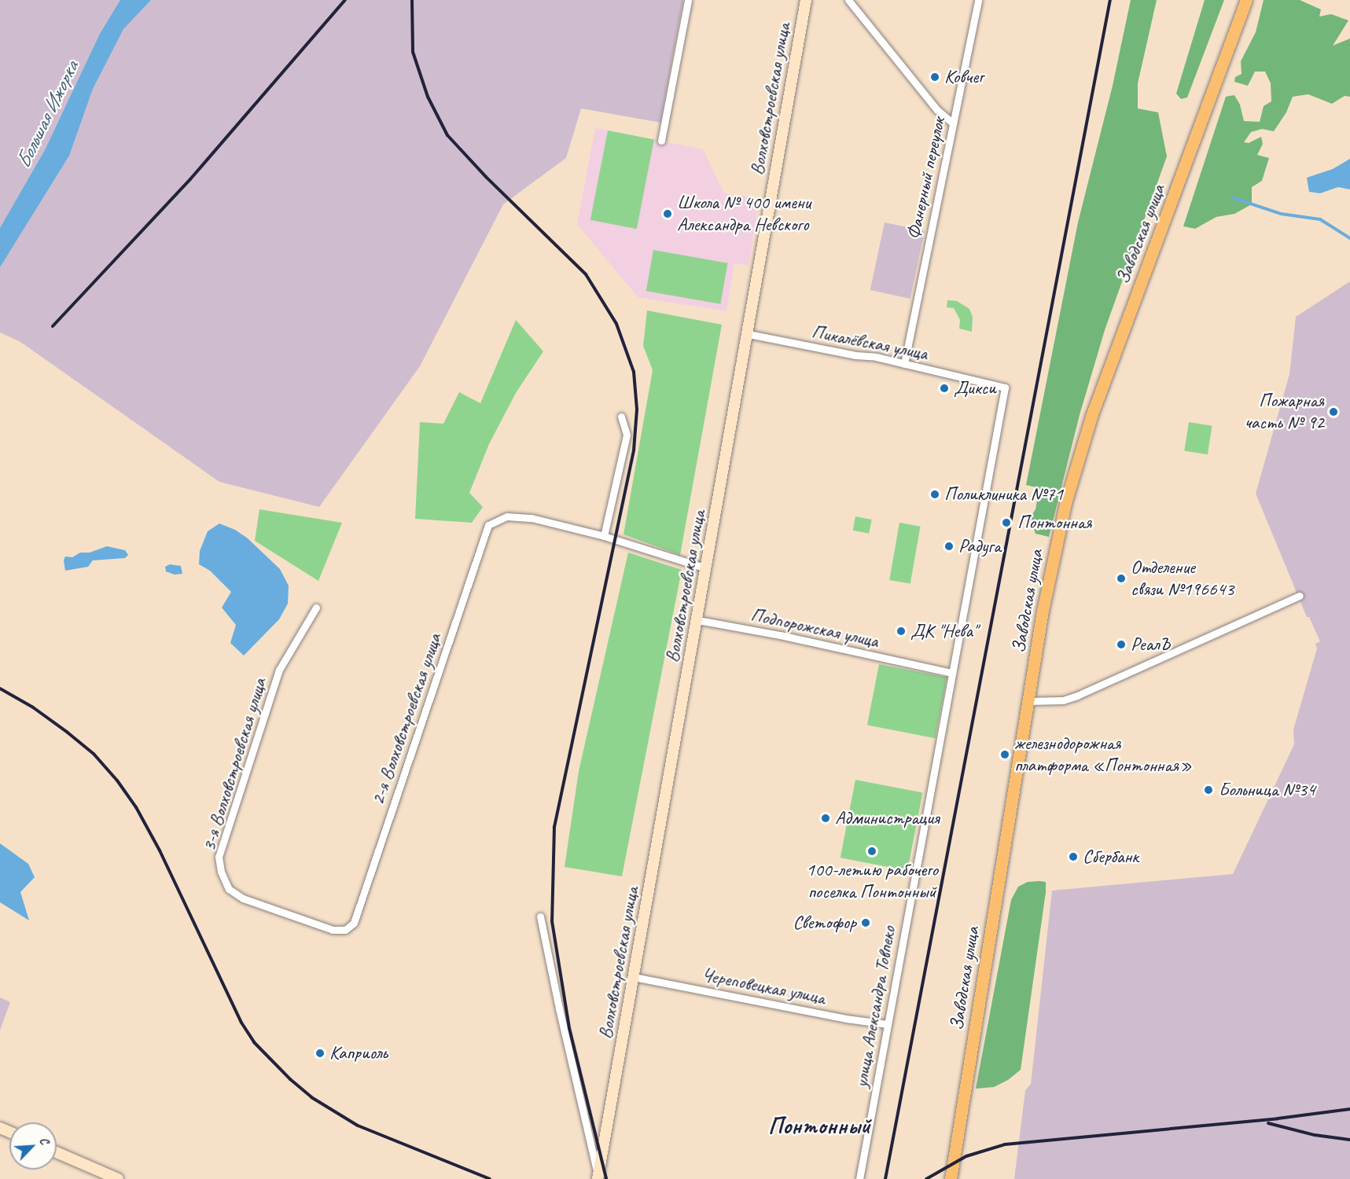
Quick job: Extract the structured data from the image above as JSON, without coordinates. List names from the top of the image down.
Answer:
{
  "streets": {
    "main road": ["Заводская улица"],
    "street": [
      "Волховстроевская улица",
      "Фанерный переулок",
      "Пикалёвская улица",
      "Подпорожская улица",
      "2-я Волховстроевская улица",
      "3-я Волховстроевская улица",
      "Череповецкая улица",
      "улица Александра Товпеко"
    ]
  },
  "crossings": [
    ["Волховстроевская улица", "Пикалёвская улица"],
    ["Волховстроевская улица", "Подпорожская улица"],
    ["Волховстроевская улица", "Череповецкая улица"],
    ["Фанерный переулок", "Пикалёвская улица"],
    ["Пикалёвская улица", "улица Александра Товпеко"],
    ["Подпорожская улица", "улица Александра Товпеко"],
    ["2-я Волховстроевская улица", "3-я Волховстроевская улица"],
    ["Череповецкая улица", "улица Александра Товпеко"]
  ],
  "districts": ["Понтонный"],
  "water": ["Большая Ижорка"],
  "places": [
    "Ковчег",
    "Школа № 400 имени Александра Невского",
    "Дикси",
    "Пожарная часть № 92",
    "Поликлиника №71",
    "Понтонная",
    "Радуга",
    "Отделение связи №196643",
    "ДК \"Нева\"",
    "РеалЪ",
    "железнодорожная платформа «Понтонная»",
    "Больница №34",
    "Администрация",
    "100-летию рабочего поселка Понтонный",
    "Сбербанк",
    "Светофор",
    "Каприоль"
  ],
  "north": "top right"
}
